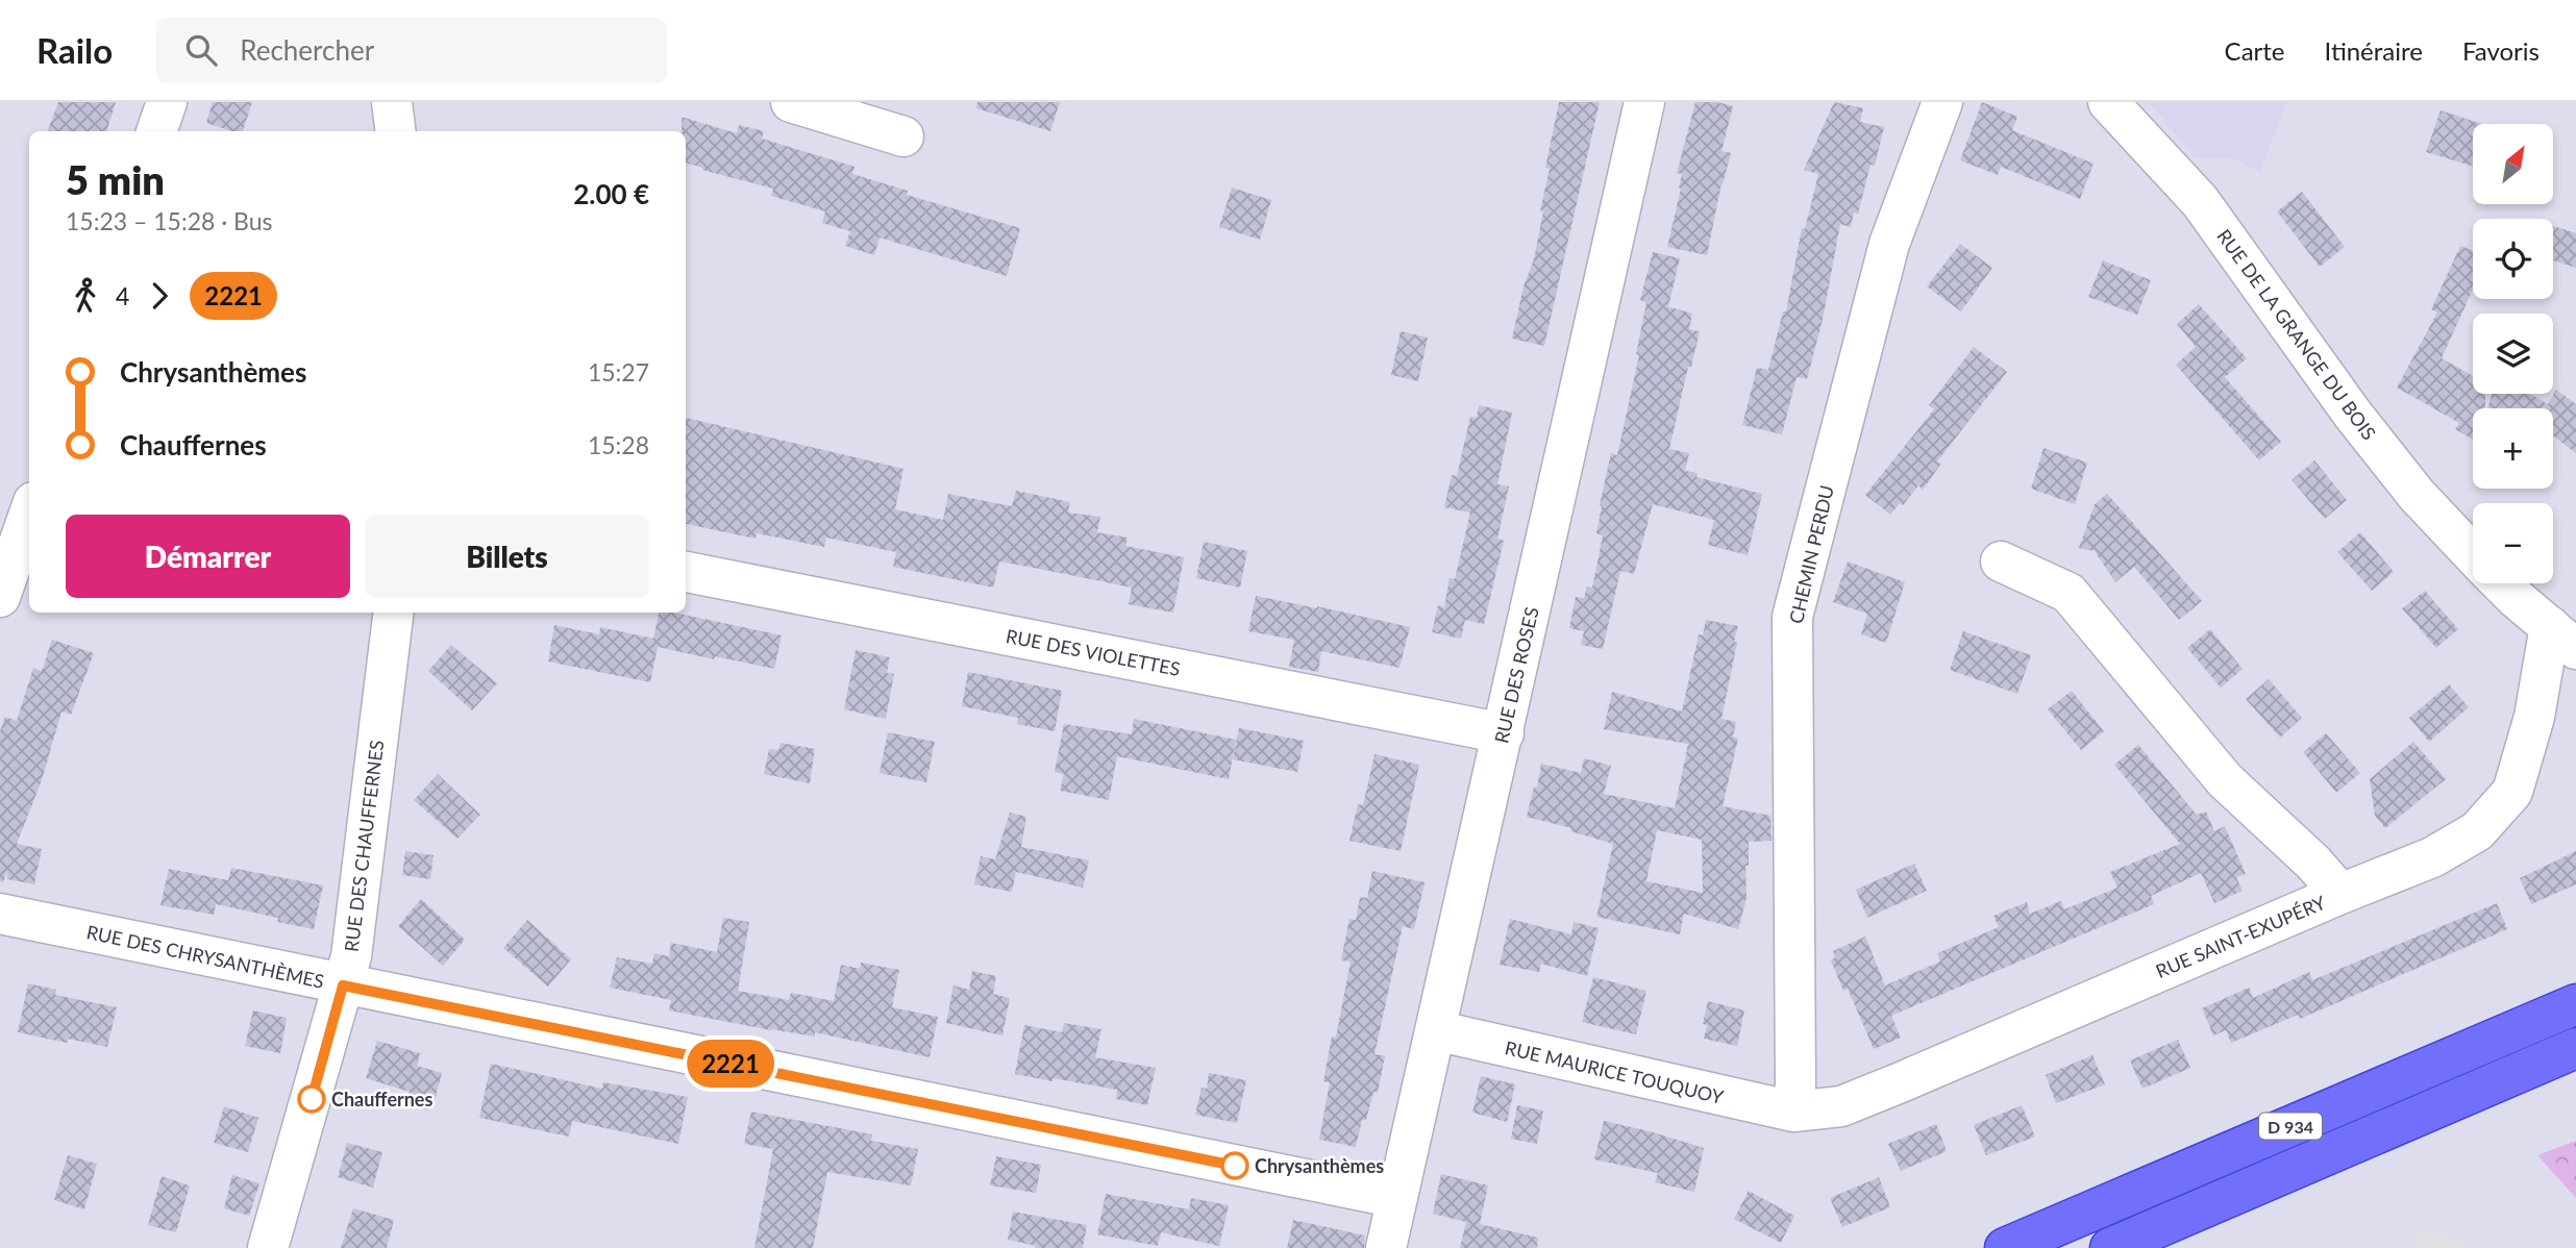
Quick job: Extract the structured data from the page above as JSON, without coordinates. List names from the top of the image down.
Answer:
{
  "streets": {
    "highway": ["D 934"],
    "street": [
      "RUE DE LA GRANGE DU BOIS",
      "CHEMIN PERDU",
      "RUE DES VIOLETTES",
      "RUE DES ROSES",
      "RUE DES CHAUFFERNES",
      "RUE SAINT-EXUPÉRY",
      "RUE DES CHRYSANTHÈMES",
      "RUE MAURICE TOUQUOY"
    ]
  },
  "crossings": [
    ["RUE DE LA GRANGE DU BOIS", "RUE SAINT-EXUPÉRY"],
    ["CHEMIN PERDU", "RUE SAINT-EXUPÉRY"],
    ["CHEMIN PERDU", "RUE MAURICE TOUQUOY"],
    ["RUE DES VIOLETTES", "RUE DES ROSES"],
    ["RUE DES ROSES", "RUE DES CHRYSANTHÈMES"],
    ["RUE DES ROSES", "RUE MAURICE TOUQUOY"],
    ["RUE DES CHAUFFERNES", "RUE DES CHRYSANTHÈMES"],
    ["RUE SAINT-EXUPÉRY", "RUE MAURICE TOUQUOY"]
  ],
  "places": ["Chauffernes", "Chrysanthèmes"],
  "lines": ["bus line 2221"],
  "north": "top right",
  "page": {
    "header": "Railo",
    "search": "Rechercher",
    "nav": ["Carte", "Itinéraire", "Favoris"],
    "on_map": "2221",
    "map_buttons": ["+", "−"],
    "heading": ["5 min", "15:23 – 15:28 · Bus", "2.00 €"],
    "legs": ["4", "2221"],
    "list": [
      {
        "name": "Chrysanthèmes",
        "value": "15:27"
      },
      {
        "name": "Chauffernes",
        "value": "15:28"
      }
    ],
    "buttons": ["Démarrer", "Billets"]
  }
}
